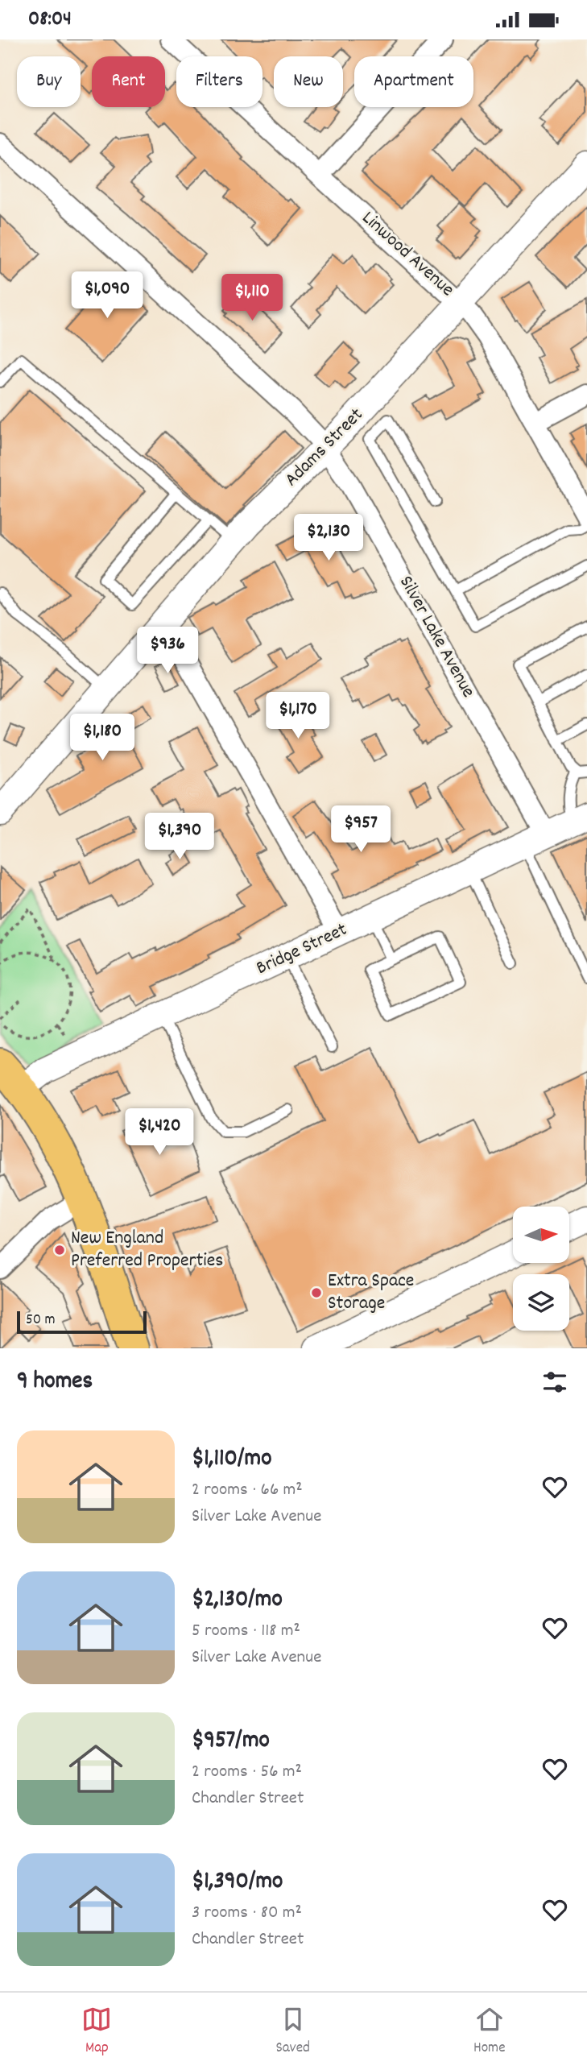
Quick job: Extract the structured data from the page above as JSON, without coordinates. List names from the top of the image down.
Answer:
{
  "streets": {
    "street": [
      "Linwood Avenue",
      "Adams Street",
      "Silver Lake Avenue",
      "Bridge Street"
    ]
  },
  "crossings": [
    ["Linwood Avenue", "Adams Street"],
    ["Adams Street", "Silver Lake Avenue"],
    ["Silver Lake Avenue", "Bridge Street"]
  ],
  "places": ["New England Preferred Properties", "Extra Space Storage"],
  "scale_bar": "50 m",
  "north": "right",
  "page": {
    "status": "08:04",
    "chip": [
      "Buy",
      "Rent",
      "Filters",
      "New",
      "Apartment"
    ],
    "price": [
      "$1,090",
      "$1,110",
      "$2,130",
      "$936",
      "$1,170",
      "$1,180",
      "$957",
      "$1,390",
      "$1,420"
    ],
    "scale": "50 m",
    "heading": "9 homes",
    "list": [
      {
        "name": "$1,110/mo",
        "note": "2 rooms · 66 m² · Silver Lake Avenue"
      },
      {
        "name": "$2,130/mo",
        "note": "5 rooms · 118 m² · Silver Lake Avenue"
      },
      {
        "name": "$957/mo",
        "note": "2 rooms · 56 m² · Chandler Street"
      },
      {
        "name": "$1,390/mo",
        "note": "3 rooms · 80 m² · Chandler Street"
      }
    ],
    "tabs": ["Map", "Saved", "Home"]
  }
}
